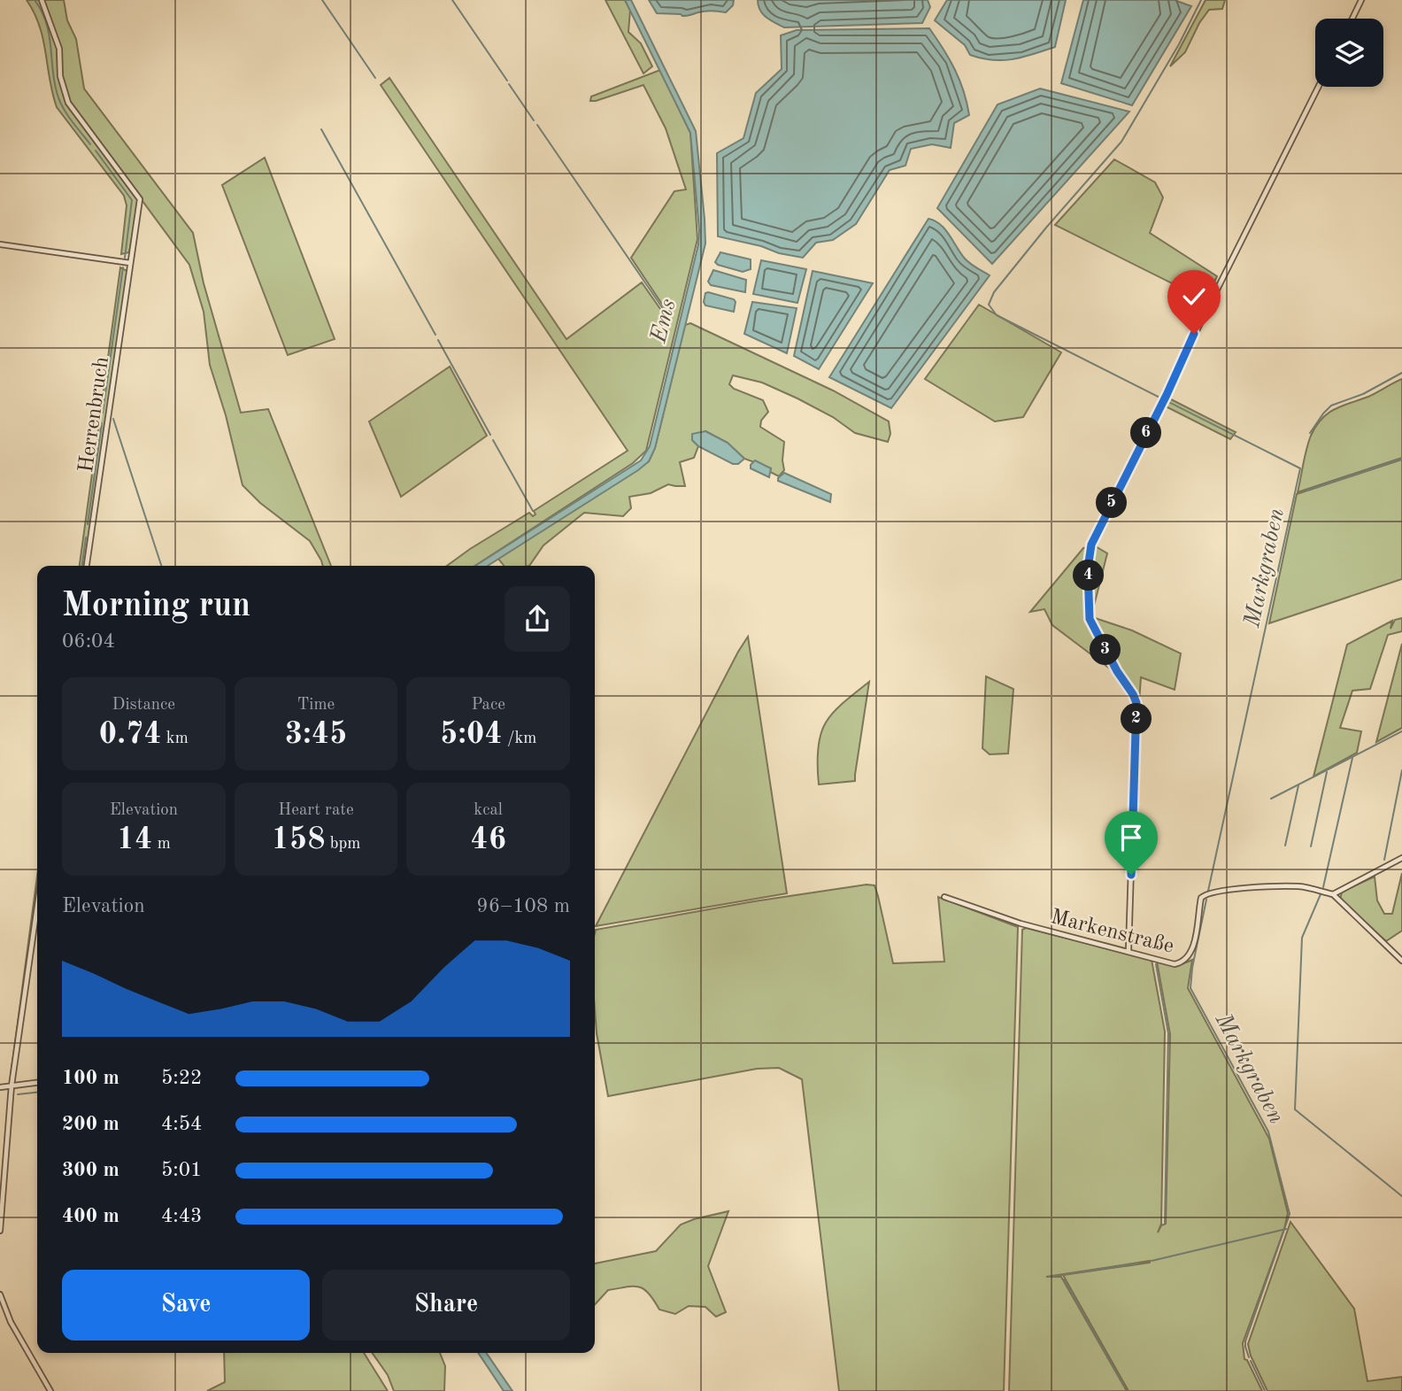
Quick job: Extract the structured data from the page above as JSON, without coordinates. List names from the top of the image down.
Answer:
{
  "streets": {
    "street": ["Herrenbruch", "Markenstraße"]
  },
  "water": ["Ems", "Markgraben"],
  "page": {
    "pins": [
      "6",
      "5",
      "4",
      "3",
      "2"
    ],
    "heading": ["Morning run", "06:04"],
    "stats": [
      ["Distance", "0.74 km"],
      ["Time", "3:45"],
      ["Pace", "5:04 /km"],
      ["Elevation", "14 m"],
      ["Heart rate", "158 bpm"],
      ["kcal", "46"]
    ],
    "chart": ["Elevation", "96–108 m"],
    "list": [
      {
        "name": "100 m",
        "note": "5:22"
      },
      {
        "name": "200 m",
        "note": "4:54"
      },
      {
        "name": "300 m",
        "note": "5:01"
      },
      {
        "name": "400 m",
        "note": "4:43"
      }
    ],
    "buttons": ["Save", "Share"]
  }
}
